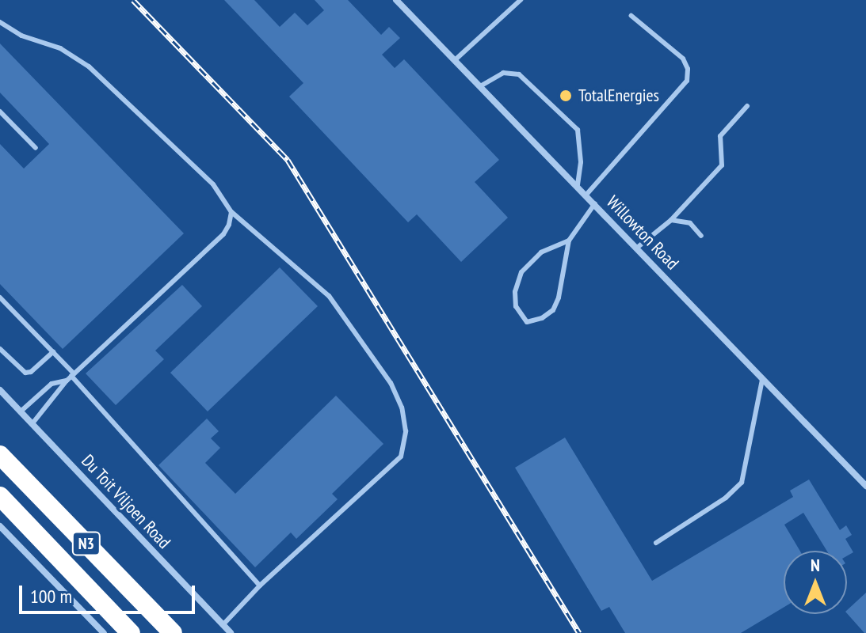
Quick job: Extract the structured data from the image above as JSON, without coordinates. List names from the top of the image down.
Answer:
{
  "streets": {
    "highway": ["N3"],
    "street": ["Willowton Road", "Du Toit Viljoen Road"]
  },
  "places": ["TotalEnergies"],
  "scale_bar": "100 m",
  "north": "top"
}
